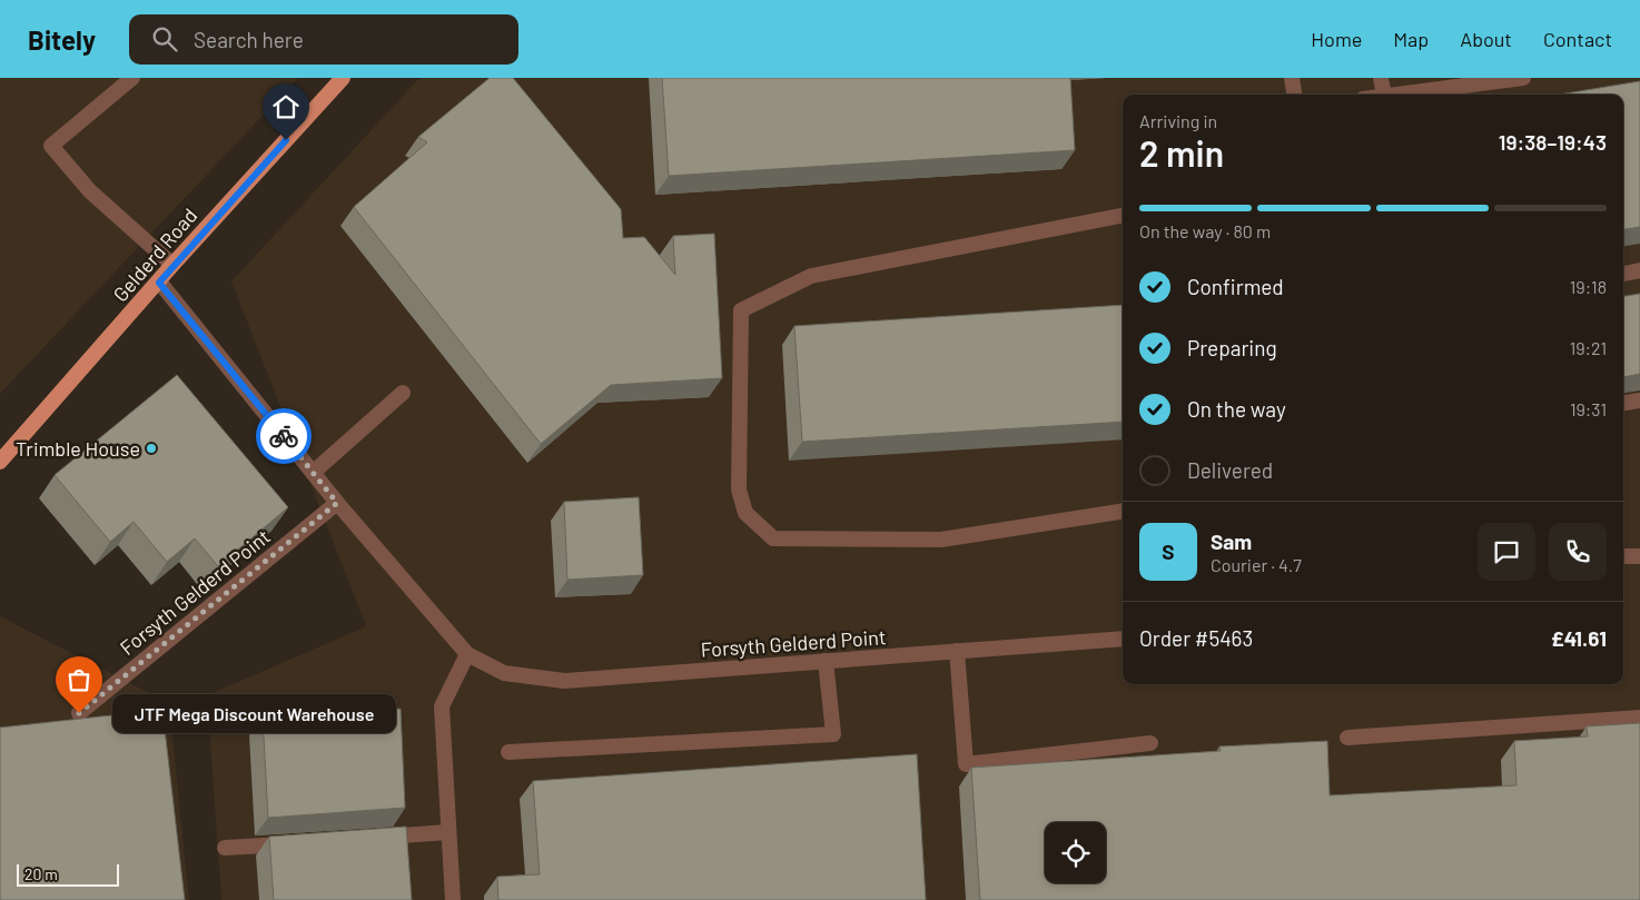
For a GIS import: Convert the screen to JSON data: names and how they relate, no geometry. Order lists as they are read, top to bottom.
{
  "streets": {
    "main road": ["Gelderd Road"],
    "street": ["Forsyth Gelderd Point"]
  },
  "crossings": [
    ["Gelderd Road", "Forsyth Gelderd Point"]
  ],
  "places": ["Trimble House", "JTF Mega Discount Warehouse"],
  "scale_bar": "20 m",
  "page": {
    "header": "Bitely",
    "search": "Search here",
    "nav": [
      "Home",
      "Map",
      "About",
      "Contact"
    ],
    "heading": ["2 min", "Arriving in", "19:38–19:43"],
    "panel": [
      "Sam",
      "Courier · 4.7",
      "Order #5463",
      "£41.61"
    ],
    "bar": "On the way · 80 m",
    "list": [
      ["Confirmed", "19:18"],
      ["Preparing", "19:21"],
      ["On the way", "19:31"],
      "Delivered"
    ],
    "round": "S",
    "bubble": "JTF Mega Discount Warehouse",
    "scale": "20 m"
  }
}
